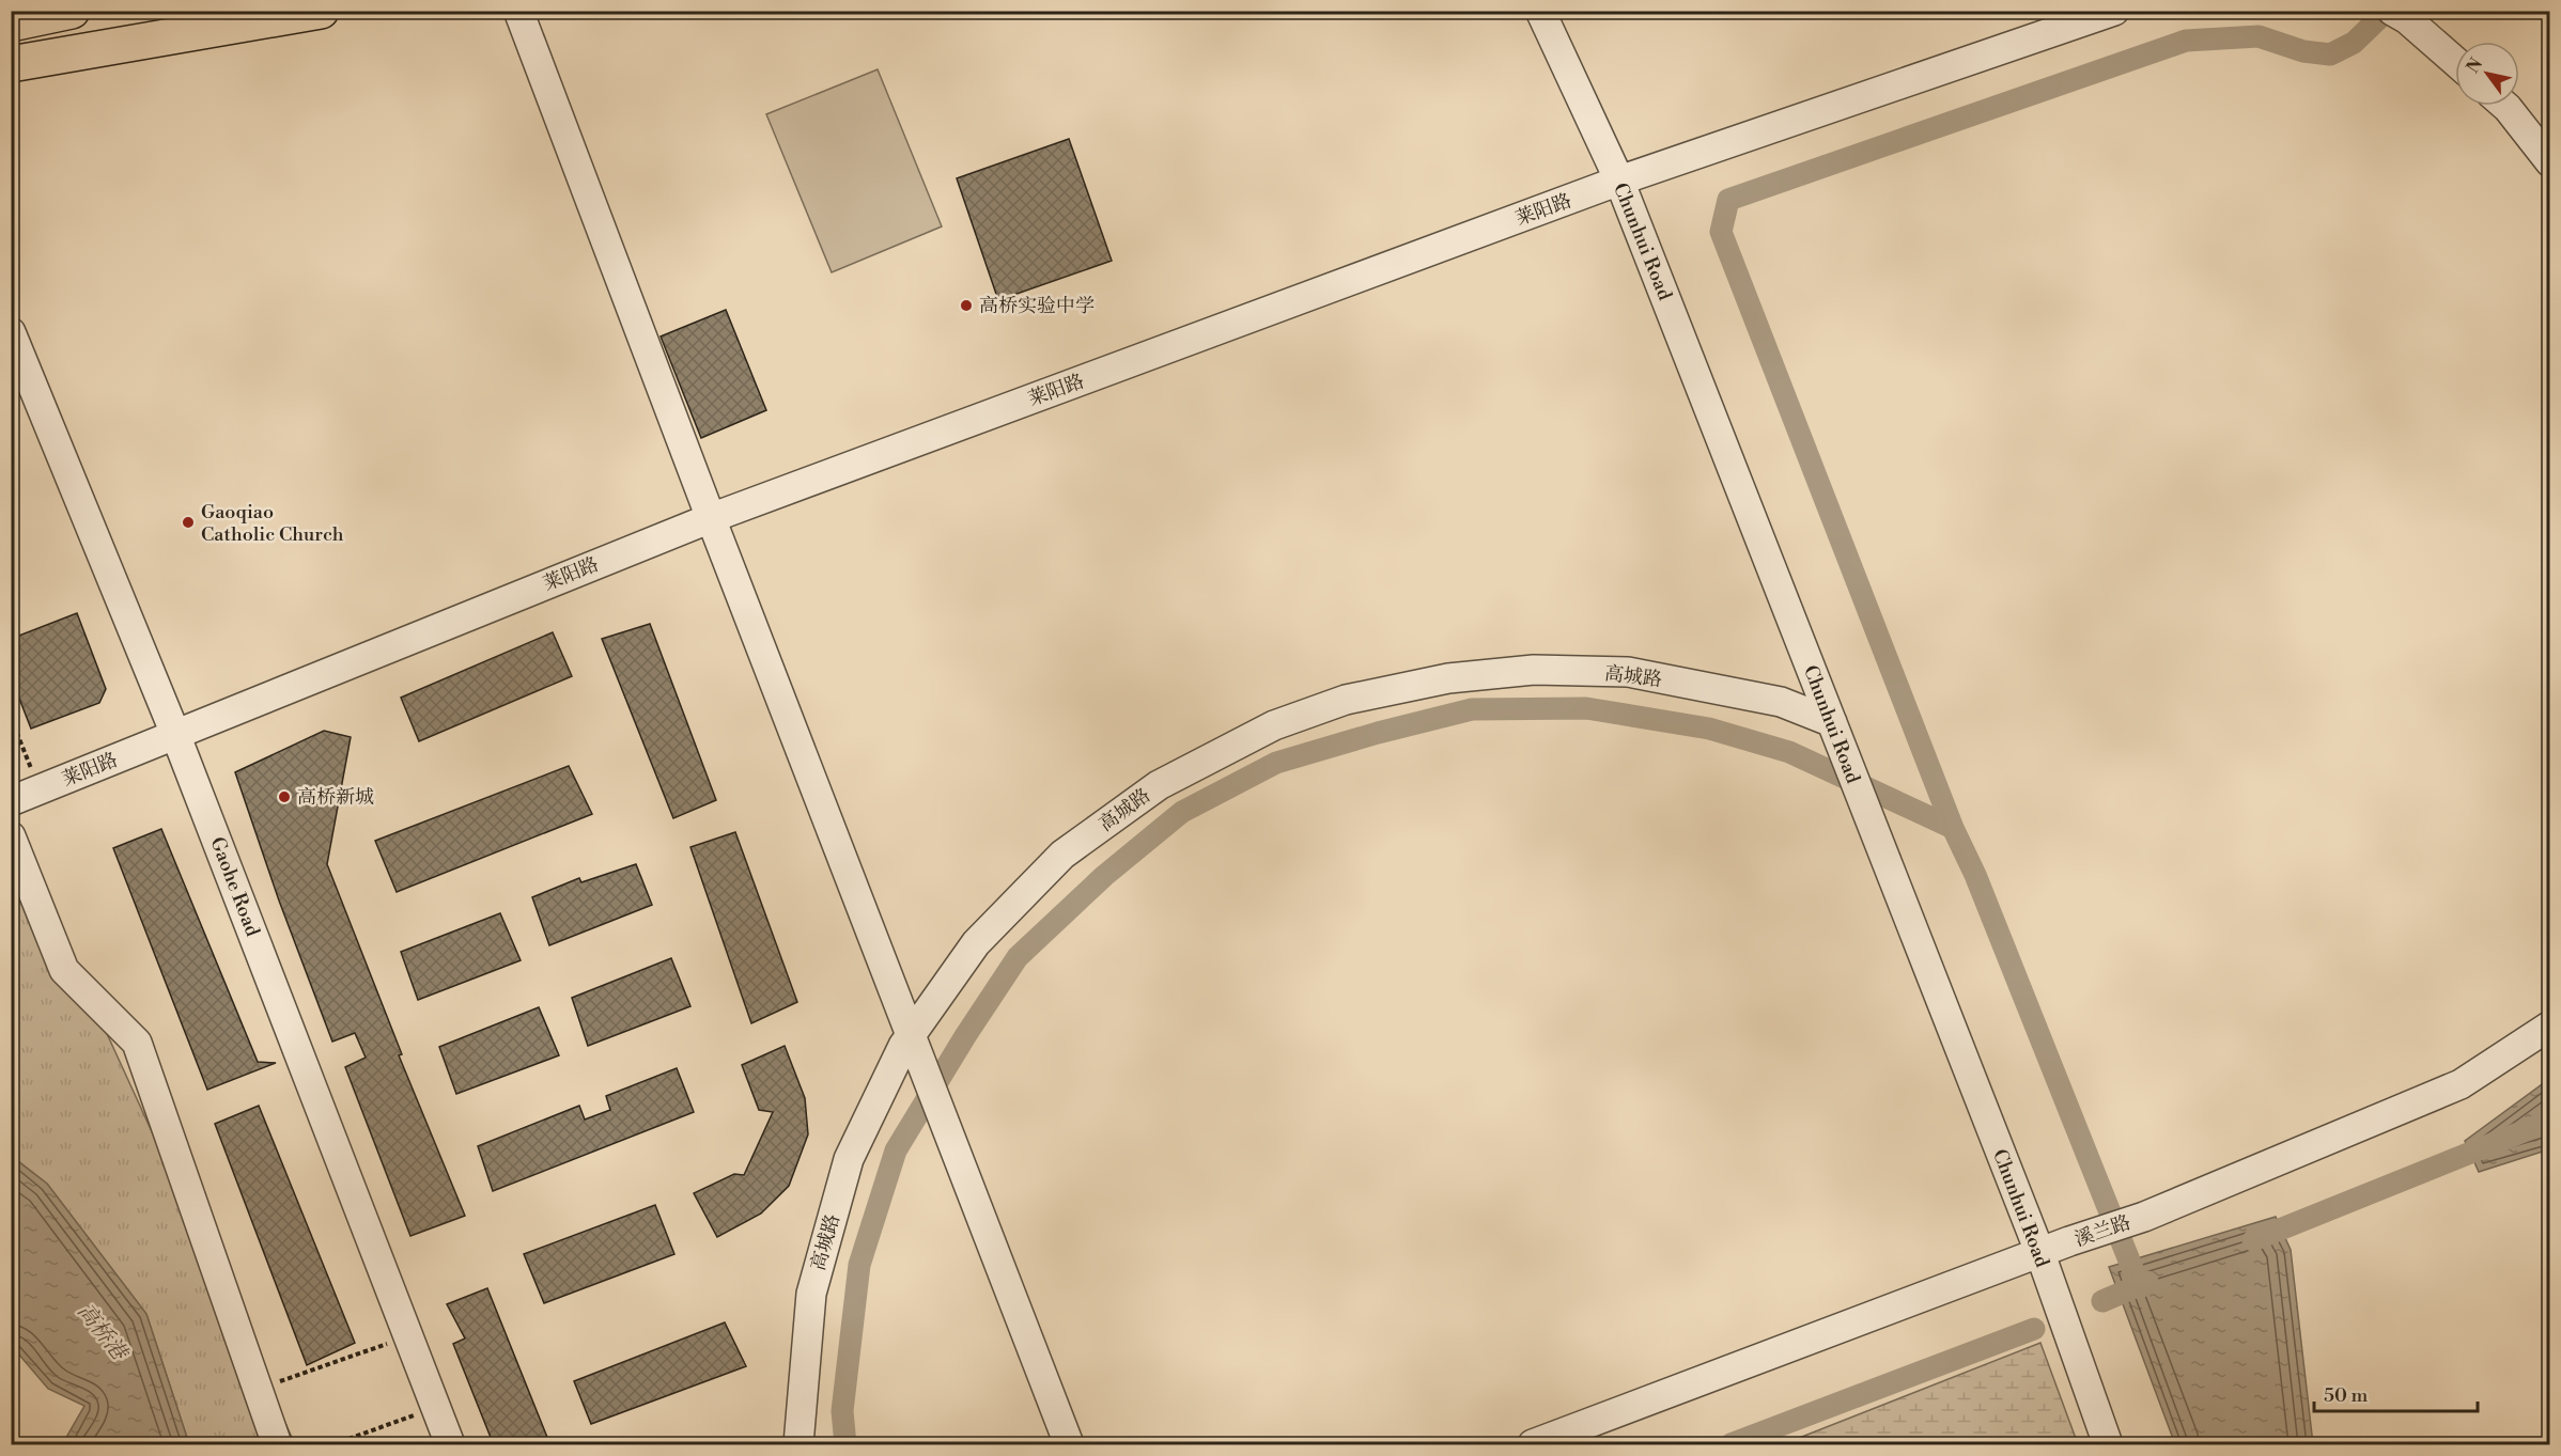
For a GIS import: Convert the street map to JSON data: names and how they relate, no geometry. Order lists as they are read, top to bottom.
{
  "streets": {
    "street": [
      "莱阳路",
      "Chunhui Road",
      "高城路",
      "Gaohe Road",
      "溪兰路"
    ]
  },
  "crossings": [
    ["莱阳路", "Chunhui Road"],
    ["莱阳路", "Gaohe Road"],
    ["Chunhui Road", "高城路"],
    ["Chunhui Road", "溪兰路"]
  ],
  "water": ["高桥港"],
  "places": ["高桥实验中学", "Gaoqiao Catholic Church", "高桥新城"],
  "scale_bar": "50 m",
  "north": "top left"
}
